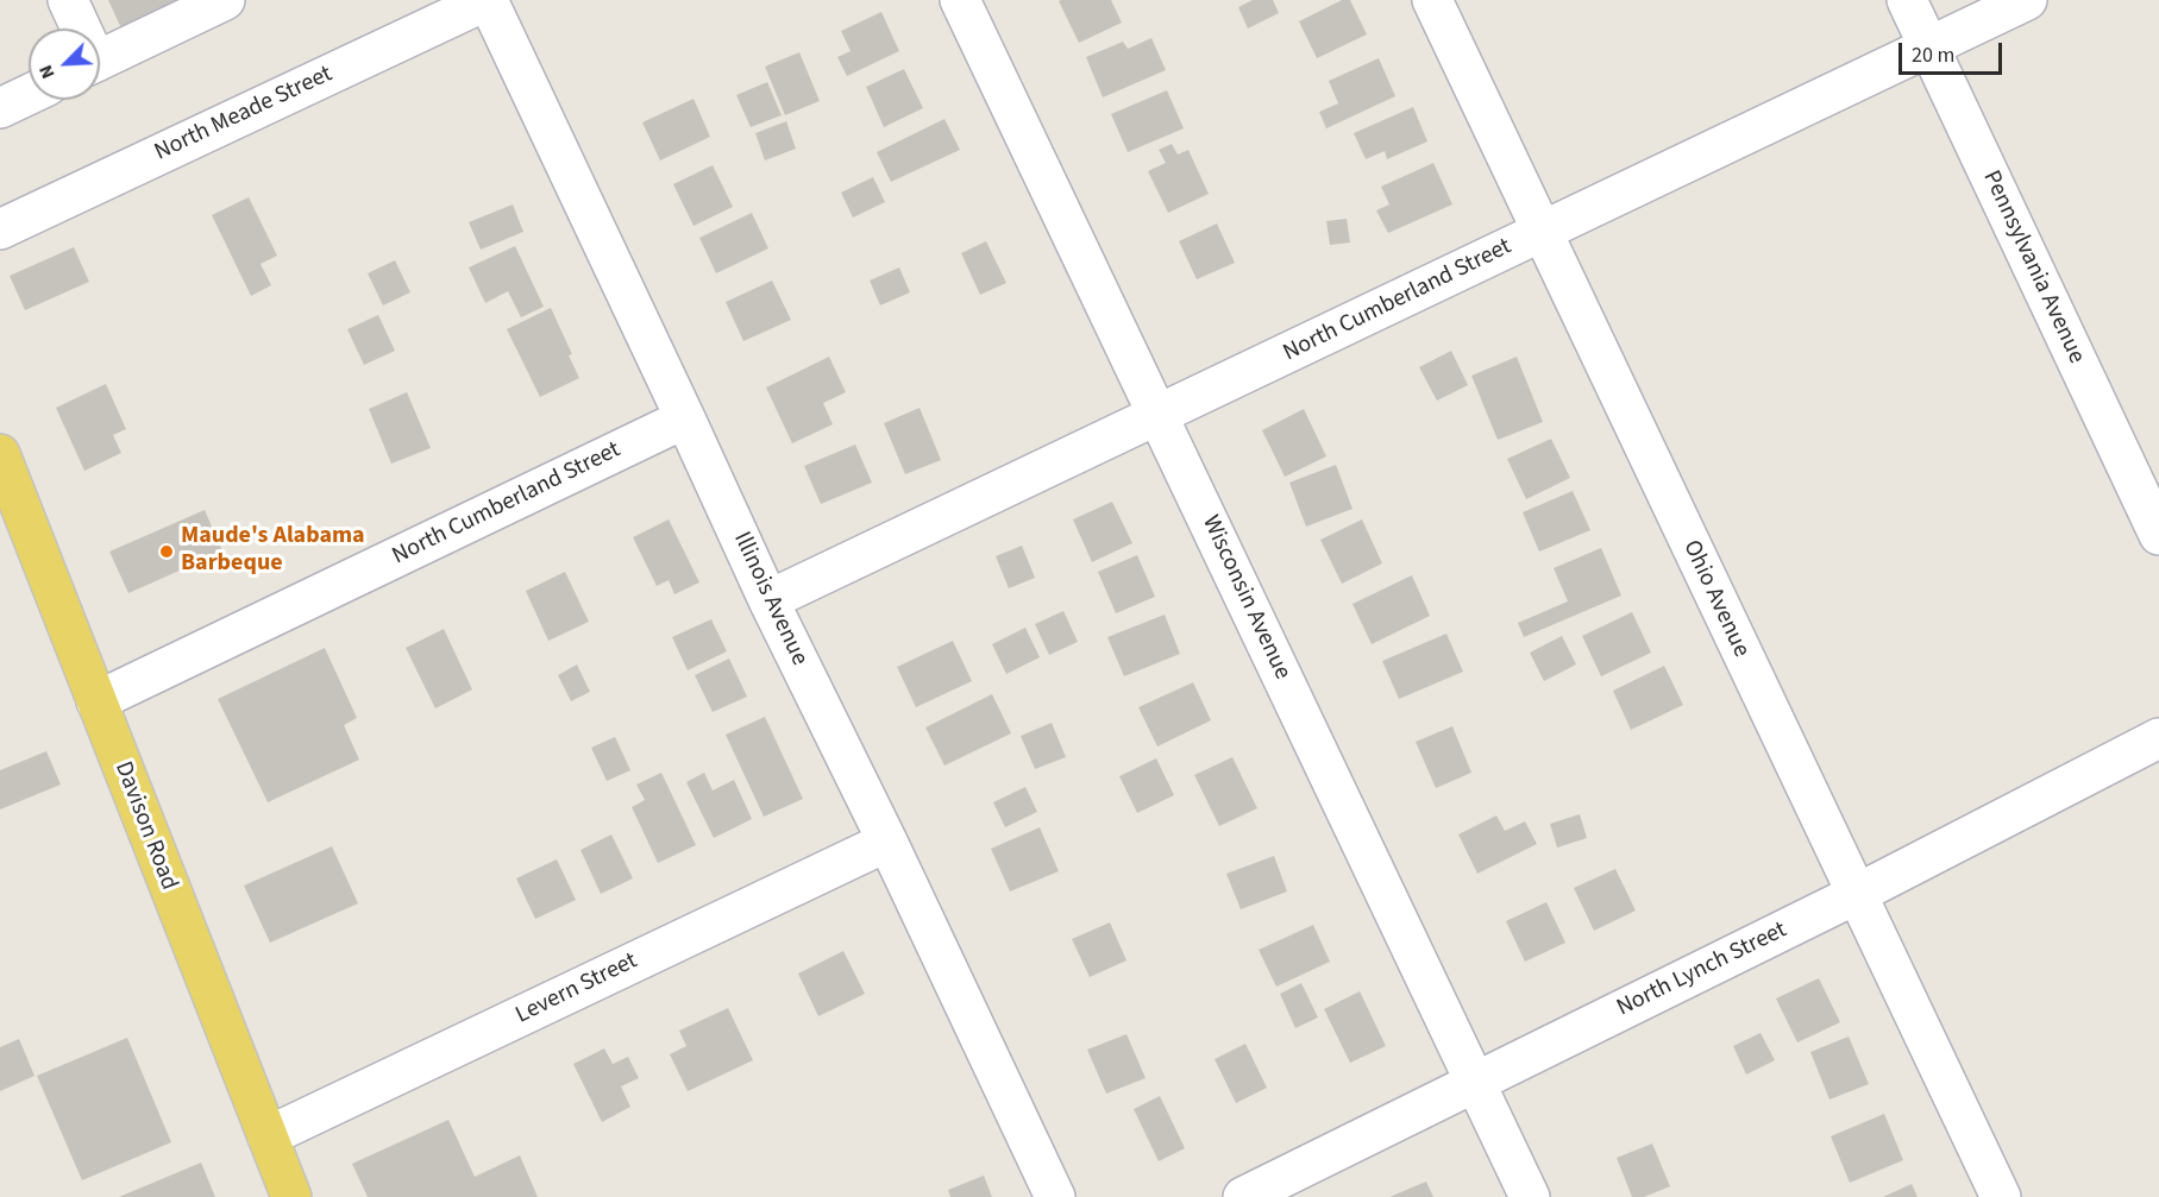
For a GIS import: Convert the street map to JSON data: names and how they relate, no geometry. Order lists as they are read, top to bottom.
{
  "streets": {
    "main road": ["Davison Road"],
    "street": [
      "North Meade Street",
      "Pennsylvania Avenue",
      "North Cumberland Street",
      "Wisconsin Avenue",
      "Illinois Avenue",
      "Ohio Avenue",
      "North Lynch Street",
      "Levern Street"
    ]
  },
  "crossings": [
    ["North Meade Street", "Illinois Avenue"],
    ["Pennsylvania Avenue", "North Cumberland Street"],
    ["North Cumberland Street", "Wisconsin Avenue"],
    ["North Cumberland Street", "Illinois Avenue"],
    ["North Cumberland Street", "Ohio Avenue"],
    ["North Cumberland Street", "Davison Road"],
    ["Wisconsin Avenue", "North Lynch Street"],
    ["Illinois Avenue", "Levern Street"],
    ["Ohio Avenue", "North Lynch Street"],
    ["Davison Road", "Levern Street"]
  ],
  "places": ["Maude's Alabama Barbeque"],
  "scale_bar": "20 m",
  "north": "bottom left"
}
